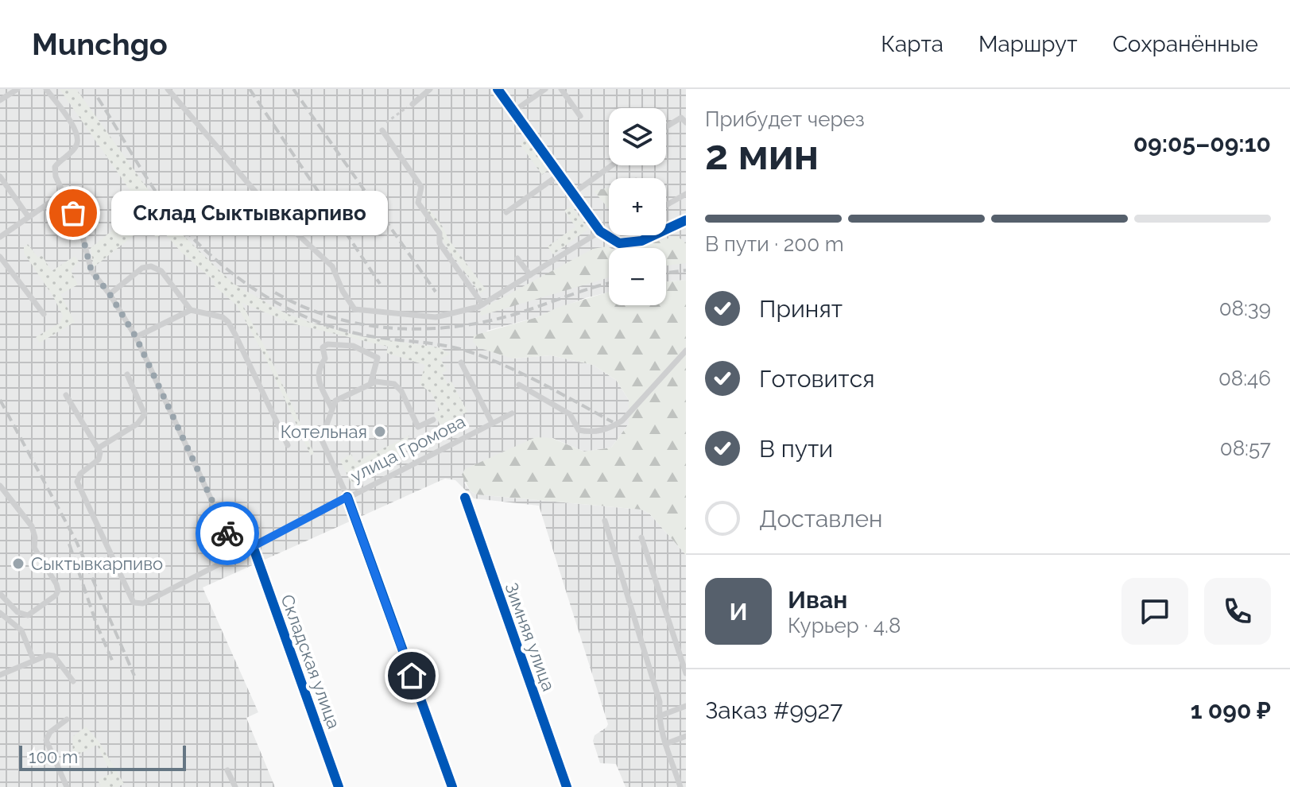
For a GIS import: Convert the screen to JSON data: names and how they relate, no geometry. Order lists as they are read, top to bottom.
{
  "streets": {
    "street": ["Зимняя улица", "Складская улица"],
    "lane": ["улица Громова"]
  },
  "crossings": [
    ["улица Громова", "Складская улица"]
  ],
  "places": ["Склад Сыктывкарпиво", "Котельная", "Сыктывкарпиво"],
  "scale_bar": "100 m",
  "page": {
    "header": "Munchgo",
    "nav": ["Карта", "Маршрут", "Сохранённые"],
    "heading": ["2 мин", "Прибудет через", "09:05–09:10"],
    "panel": [
      "Иван",
      "Курьер · 4.8",
      "Заказ #9927",
      "1 090 ₽"
    ],
    "map_buttons": ["+", "−"],
    "bubble": "Склад Сыктывкарпиво",
    "bar": "В пути · 200 m",
    "list": [
      ["Принят", "08:39"],
      ["Готовится", "08:46"],
      ["В пути", "08:57"],
      "Доставлен"
    ],
    "round": "И",
    "scale": "100 m"
  }
}
